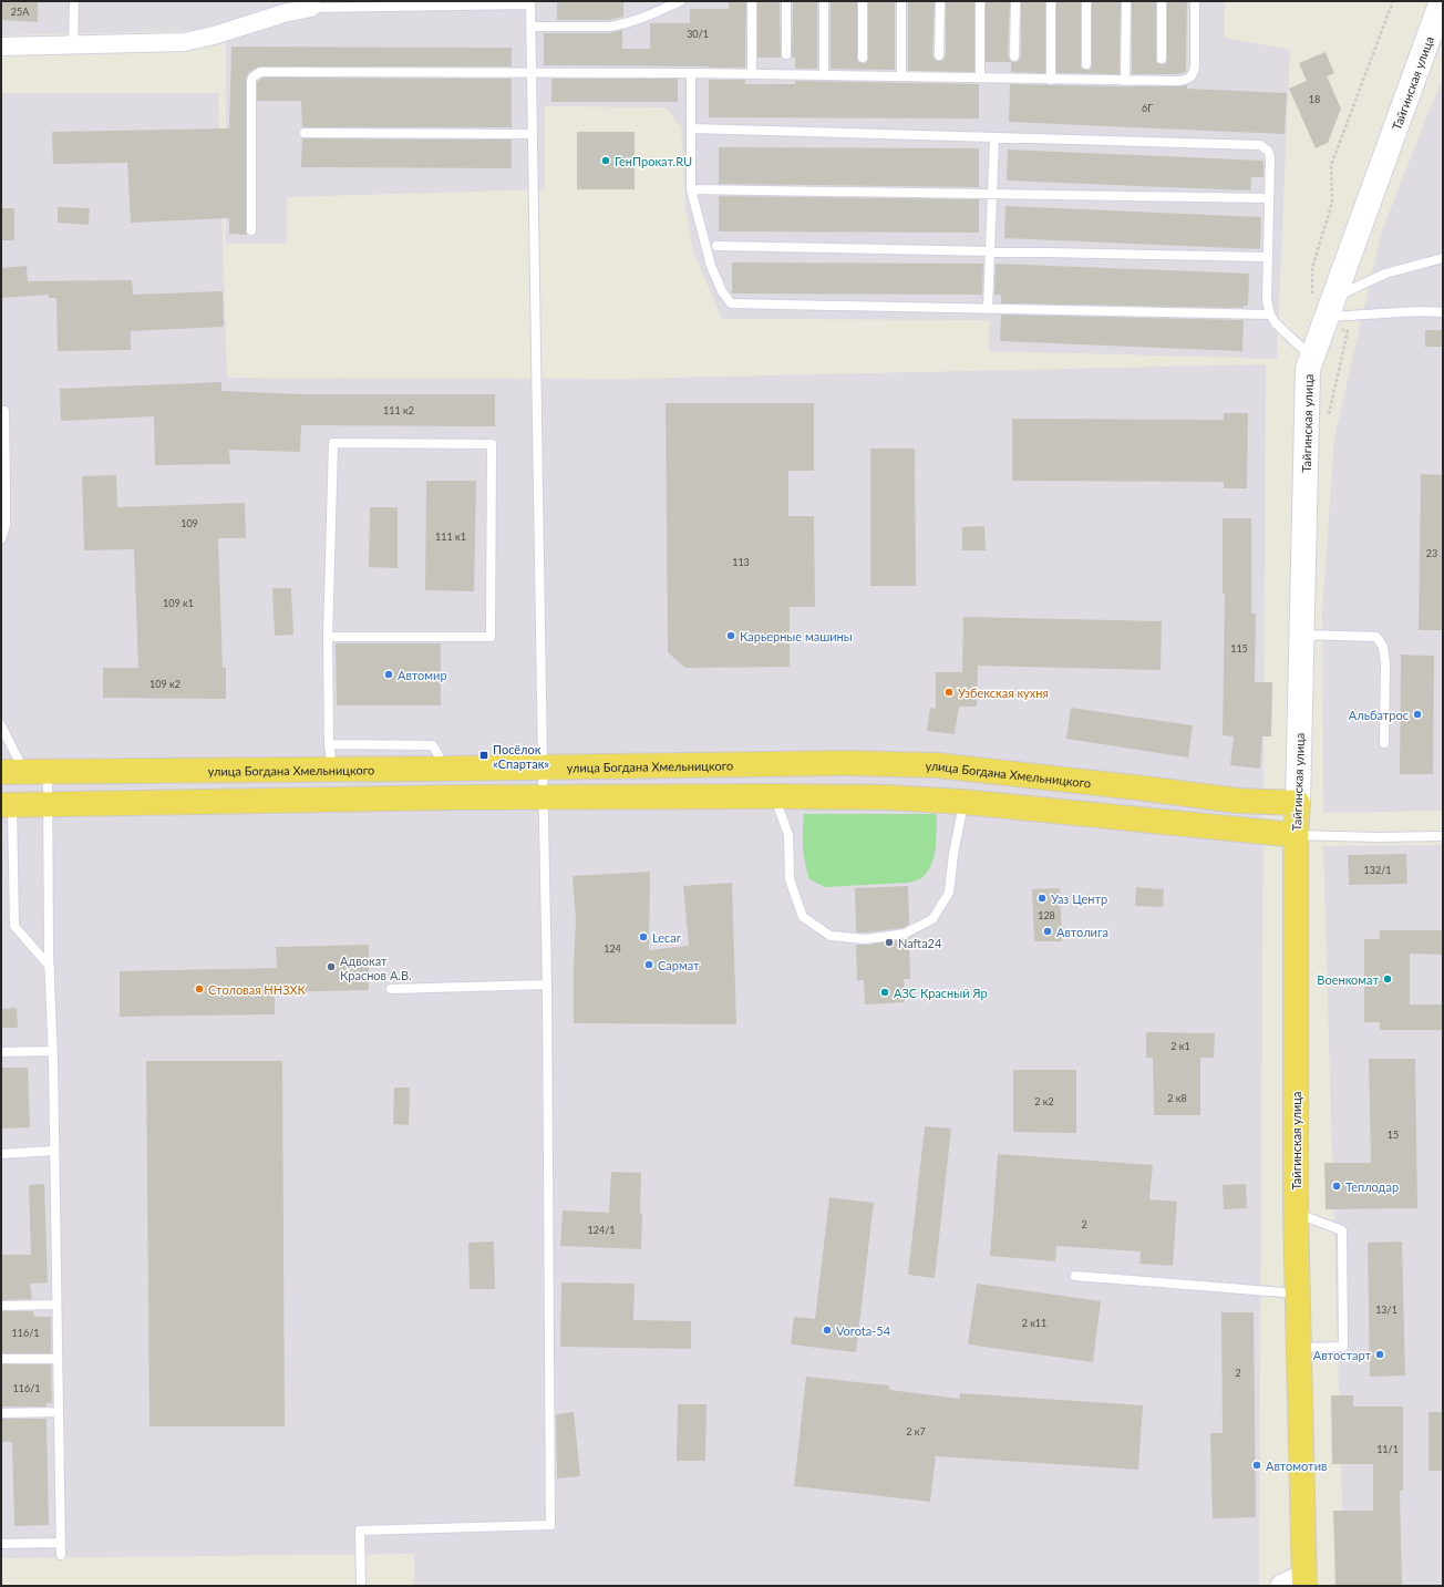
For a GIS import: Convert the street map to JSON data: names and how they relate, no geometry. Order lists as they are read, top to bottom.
{
  "streets": {
    "highway": ["Тайгинская улица", "улица Богдана Хмельницкого"]
  },
  "crossings": [
    ["Тайгинская улица", "улица Богдана Хмельницкого"]
  ],
  "places": {
    "other": [
      "ГенПрокат.RU",
      "Карьерные машины",
      "Автомир",
      "Узбекская кухня",
      "Альбатрос",
      "Уаз Центр",
      "Автолига",
      "Lecar",
      "Nafta24",
      "Сармат",
      "Адвокат Краснов А.В.",
      "Военкомат",
      "Столовая ННЗХК",
      "АЗС Красный Яр",
      "Теплодар",
      "Vorota-54",
      "Автостарт",
      "Автомотив"
    ],
    "transit": ["Посёлок «Спартак»"]
  },
  "house_numbers": [
    "25А",
    "30/1",
    "18",
    "6Г",
    "111 к2",
    "109",
    "111 к1",
    "23",
    "113",
    "109 к1",
    "115",
    "109 к2",
    "132/1",
    "128",
    "124",
    "2 к1",
    "2 к8",
    "2 к2",
    "15",
    "2",
    "124/1",
    "13/1",
    "2 к11",
    "116/1",
    "2",
    "116/1",
    "2 к7",
    "11/1"
  ]
}
